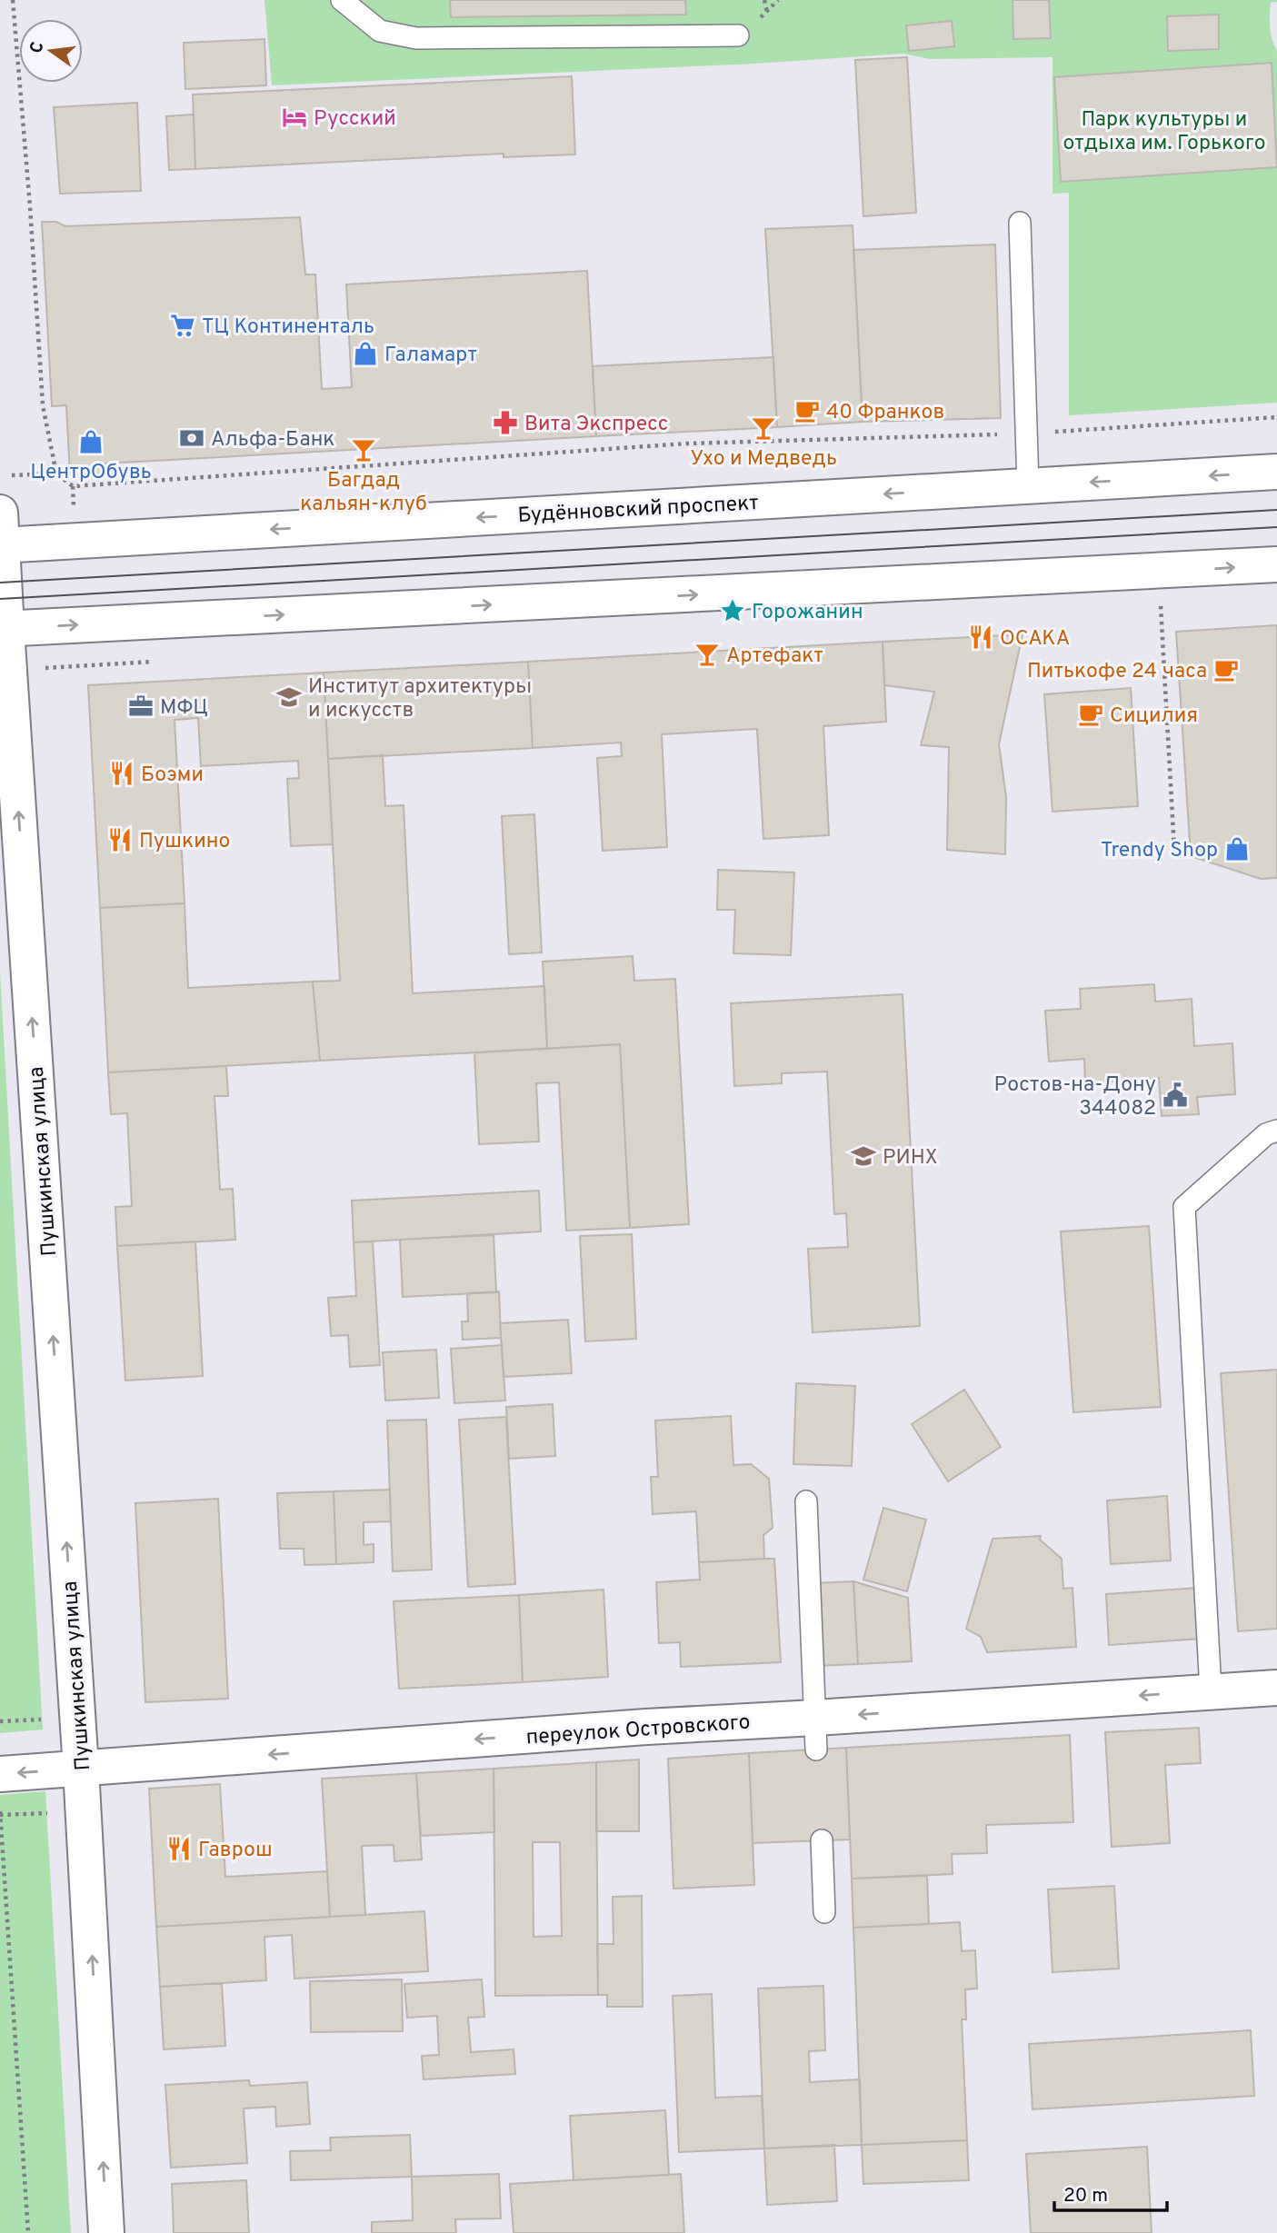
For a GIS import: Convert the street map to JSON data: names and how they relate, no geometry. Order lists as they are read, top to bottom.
{
  "streets": {
    "street": ["Будённовский проспект", "Пушкинская улица", "переулок Островского"]
  },
  "crossings": [
    ["Будённовский проспект", "Пушкинская улица"],
    ["Пушкинская улица", "переулок Островского"]
  ],
  "one_way": ["Пушкинская улица", "переулок Островского"],
  "parks": ["Парк культуры и отдыха им. Горького"],
  "places": {
    "hotel": ["Русский"],
    "supermarket": ["ТЦ Континенталь"],
    "shop": ["Галамарт", "ЦентрОбувь", "Trendy Shop"],
    "cafe": ["40 Франков", "Питькофе 24 часа", "Сицилия"],
    "pharmacy": ["Вита Экспресс"],
    "bar": ["Ухо и Медведь", "Багдад кальян-клуб", "Артефакт"],
    "bank": ["Альфа-Банк"],
    "place": ["Горожанин"],
    "restaurant": [
      "ОСАКА",
      "Боэми",
      "Пушкино",
      "Гаврош"
    ],
    "school or university": ["Институт архитектуры и искусств", "РИНХ"],
    "office": ["МФЦ"],
    "public building": ["Ростов-на-Дону 344082"]
  },
  "scale_bar": "20 m",
  "north": "left"
}
